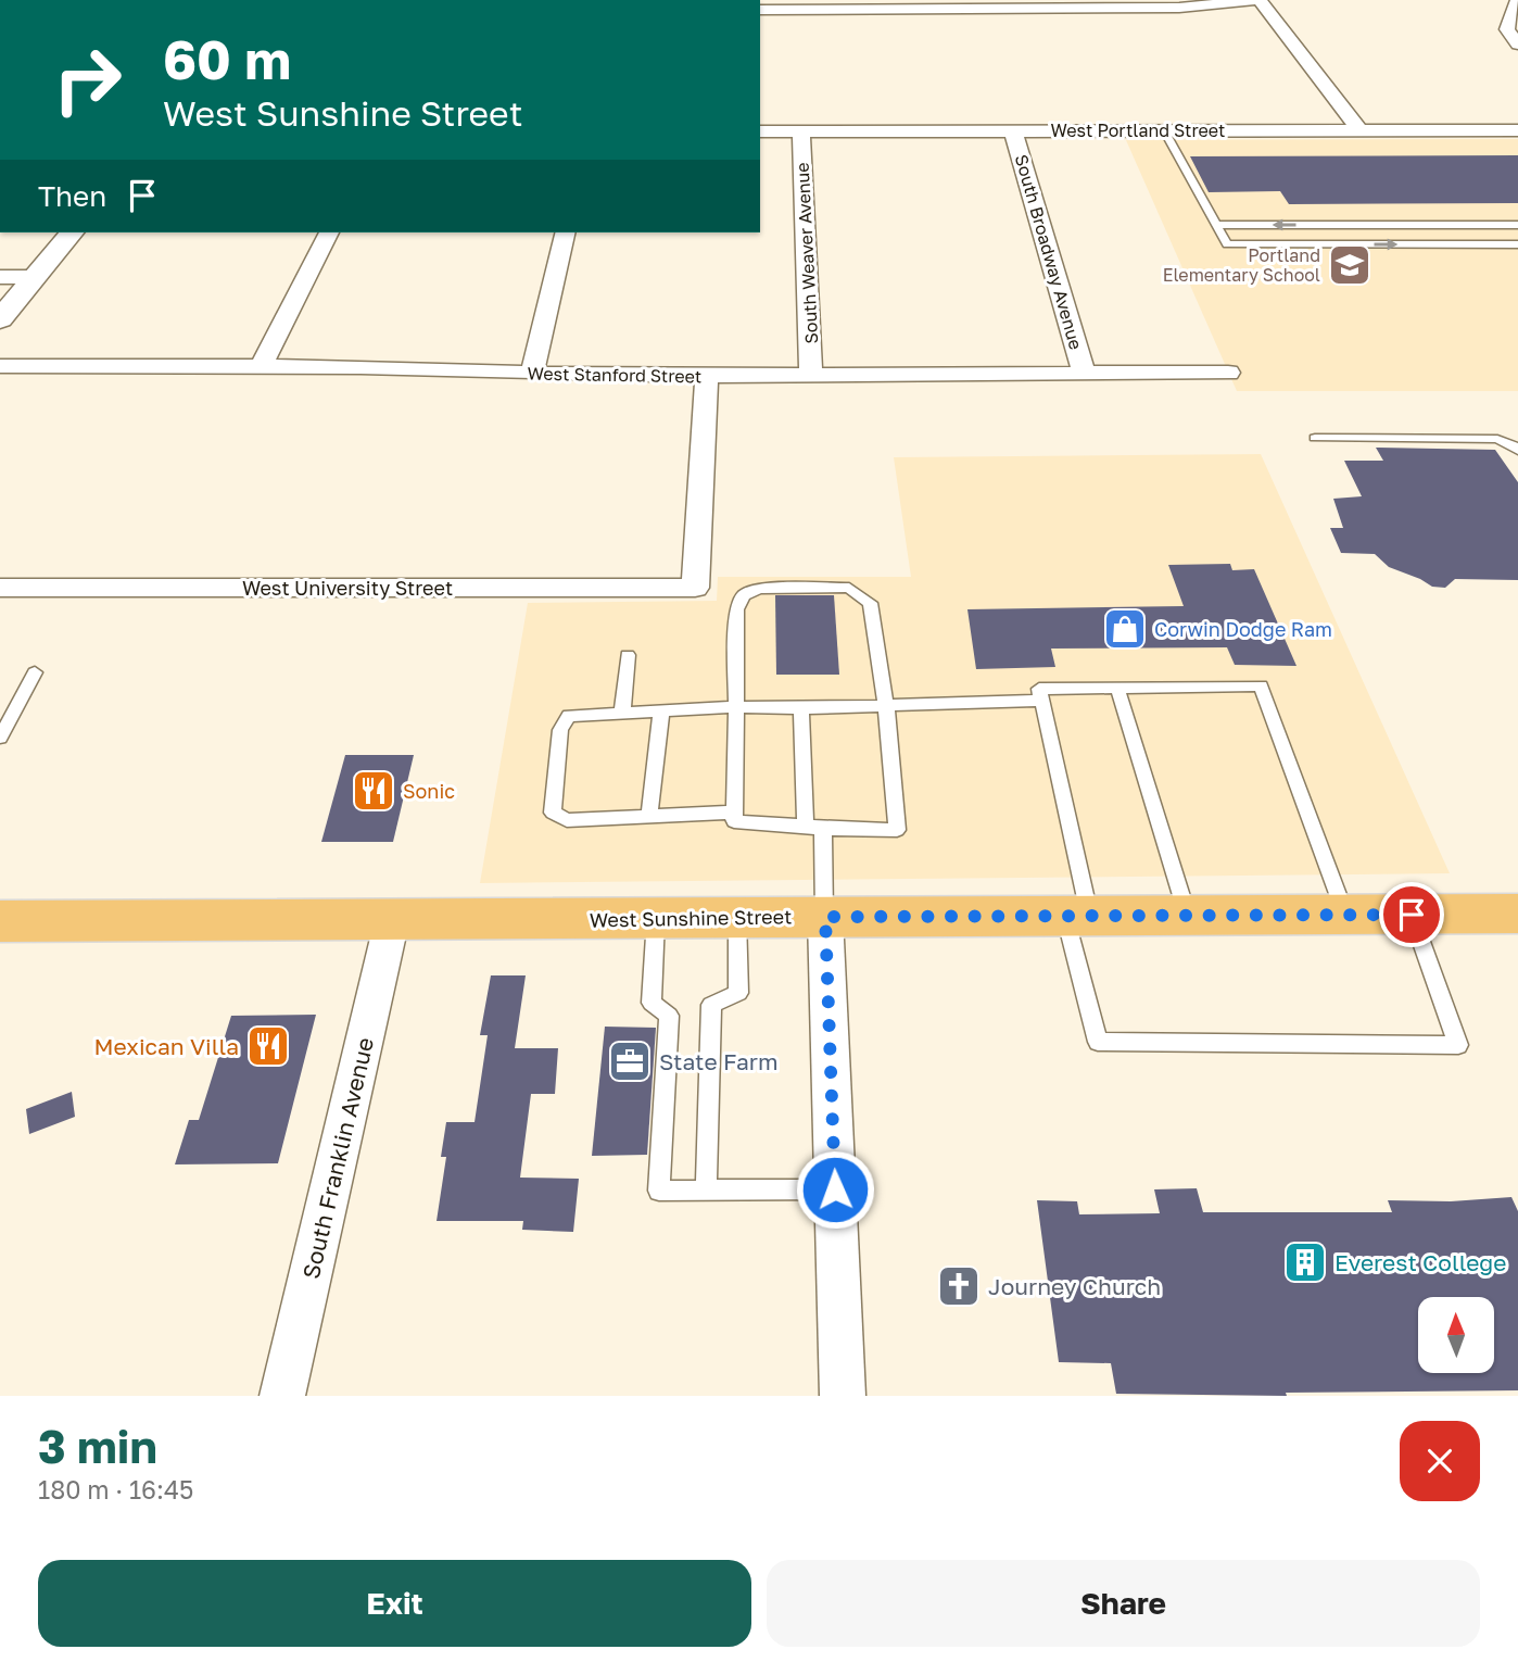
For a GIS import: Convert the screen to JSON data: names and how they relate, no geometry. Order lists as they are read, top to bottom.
{
  "streets": {
    "main road": ["West Sunshine Street"],
    "street": [
      "West Portland Street",
      "South Broadway Avenue",
      "South Weaver Avenue",
      "West Stanford Street",
      "West University Street",
      "South Franklin Avenue"
    ]
  },
  "crossings": [
    ["West Portland Street", "South Broadway Avenue"],
    ["West Portland Street", "South Weaver Avenue"],
    ["South Broadway Avenue", "West Stanford Street"],
    ["South Weaver Avenue", "West Stanford Street"],
    ["West Stanford Street", "West University Street"],
    ["West Sunshine Street", "South Franklin Avenue"]
  ],
  "places": {
    "school or university": ["Portland Elementary School"],
    "shop": ["Corwin Dodge Ram"],
    "restaurant": ["Sonic", "Mexican Villa"],
    "office": ["State Farm"],
    "building": ["Everest College"],
    "church": ["Journey Church"]
  },
  "north": "top",
  "page": {
    "turn": ["60 m", "West Sunshine Street"],
    "then": "Then",
    "heading": ["3 min", "180 m · 16:45"],
    "buttons": ["Exit", "Share"]
  }
}
